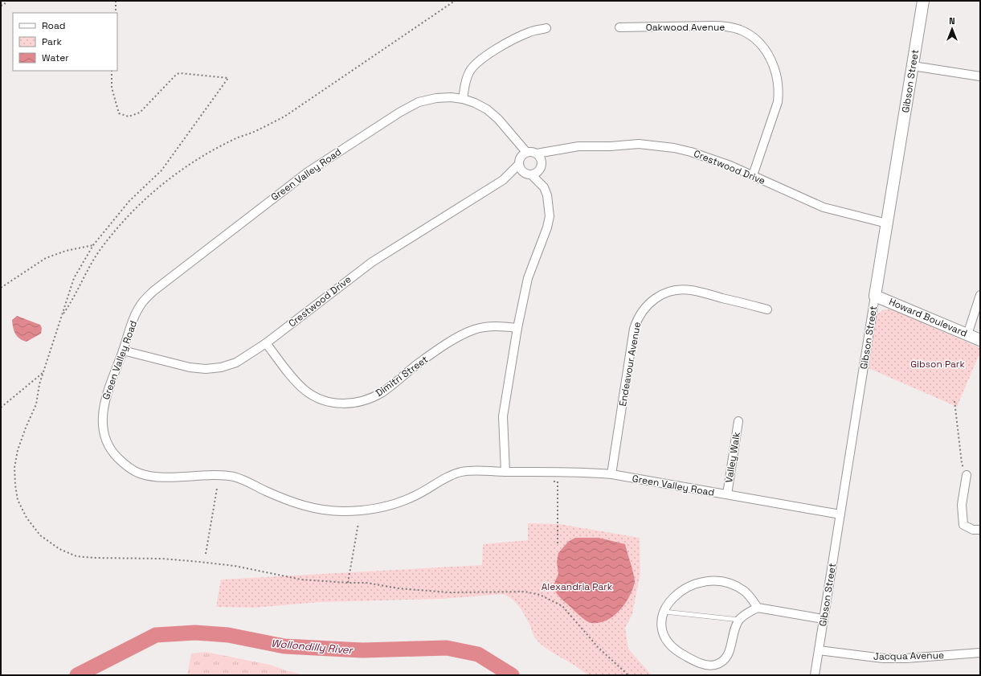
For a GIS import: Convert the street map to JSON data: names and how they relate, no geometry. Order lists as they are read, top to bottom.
{
  "streets": {
    "street": [
      "Oakwood Avenue",
      "Gibson Street",
      "Crestwood Drive",
      "Green Valley Road",
      "Howard Boulevard",
      "Endeavour Avenue",
      "Dimitri Street",
      "Valley Walk",
      "Jacqua Avenue"
    ]
  },
  "crossings": [
    ["Oakwood Avenue", "Crestwood Drive"],
    ["Gibson Street", "Crestwood Drive"],
    ["Gibson Street", "Green Valley Road"],
    ["Gibson Street", "Howard Boulevard"],
    ["Gibson Street", "Jacqua Avenue"],
    ["Crestwood Drive", "Green Valley Road"],
    ["Crestwood Drive", "Dimitri Street"],
    ["Green Valley Road", "Endeavour Avenue"],
    ["Green Valley Road", "Valley Walk"]
  ],
  "water": ["Wollondilly River"],
  "parks": ["Gibson Park", "Alexandria Park"],
  "legend": ["Road", "Park", "Water"],
  "north": "top"
}
